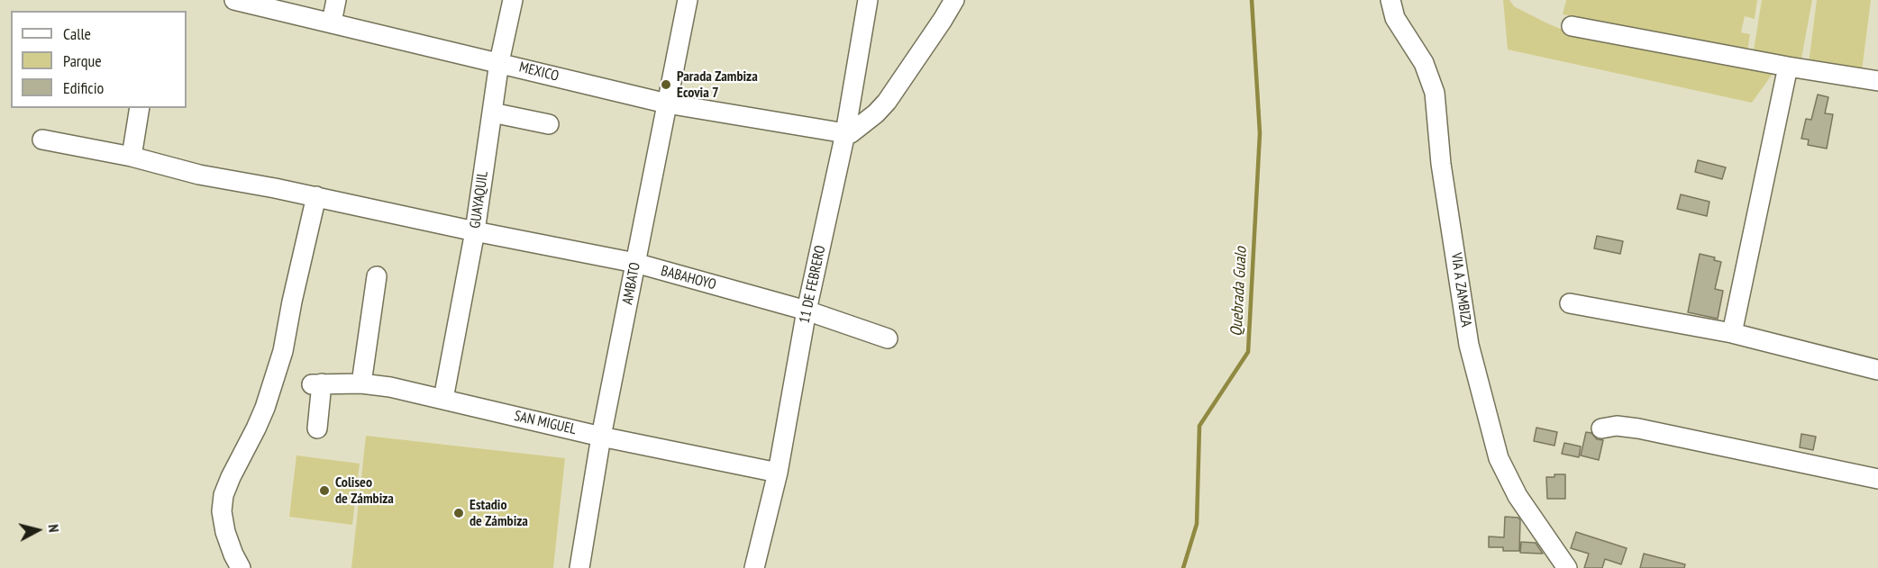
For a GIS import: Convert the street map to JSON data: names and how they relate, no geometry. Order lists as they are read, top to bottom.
{
  "streets": {
    "street": [
      "MEXICO",
      "GUAYAQUIL",
      "BABAHOYO",
      "AMBATO",
      "11 DE FEBRERO",
      "VIA A ZAMBIZA",
      "SAN MIGUEL"
    ]
  },
  "crossings": [
    ["MEXICO", "GUAYAQUIL"],
    ["MEXICO", "AMBATO"],
    ["MEXICO", "11 DE FEBRERO"],
    ["GUAYAQUIL", "BABAHOYO"],
    ["GUAYAQUIL", "SAN MIGUEL"],
    ["BABAHOYO", "AMBATO"],
    ["BABAHOYO", "11 DE FEBRERO"],
    ["AMBATO", "SAN MIGUEL"],
    ["11 DE FEBRERO", "SAN MIGUEL"]
  ],
  "water": ["Quebrada Gualo"],
  "places": ["Parada Zambiza Ecovia 7", "Coliseo de Zámbiza", "Estadio de Zámbiza"],
  "legend": ["Calle", "Parque", "Edificio"],
  "north": "right"
}
